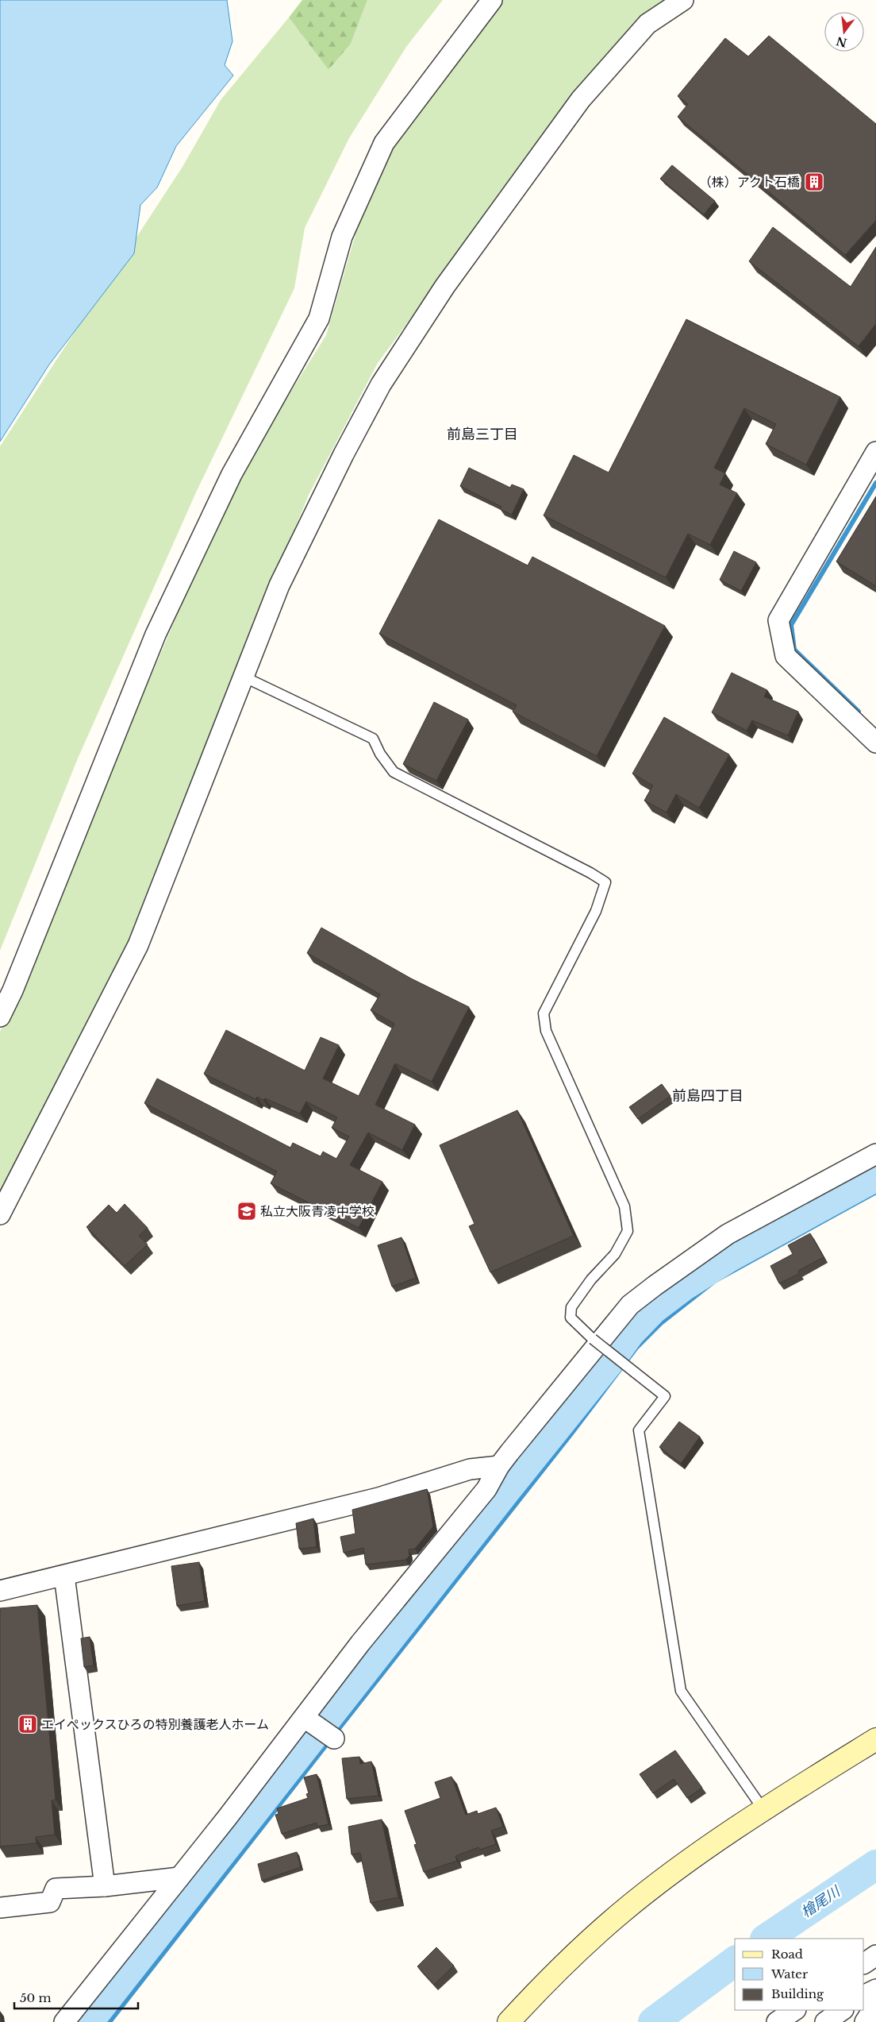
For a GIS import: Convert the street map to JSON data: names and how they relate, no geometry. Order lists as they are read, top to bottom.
{
  "districts": ["前島三丁目", "前島四丁目"],
  "water": ["檜尾川"],
  "places": {
    "building": ["（株）アクト石橋", "エイぺックスひろの特別養護老人ホーム"],
    "school or university": ["私立大阪青凌中学校"]
  },
  "legend": ["Road", "Water", "Building"],
  "scale_bar": "50 m",
  "north": "bottom"
}
